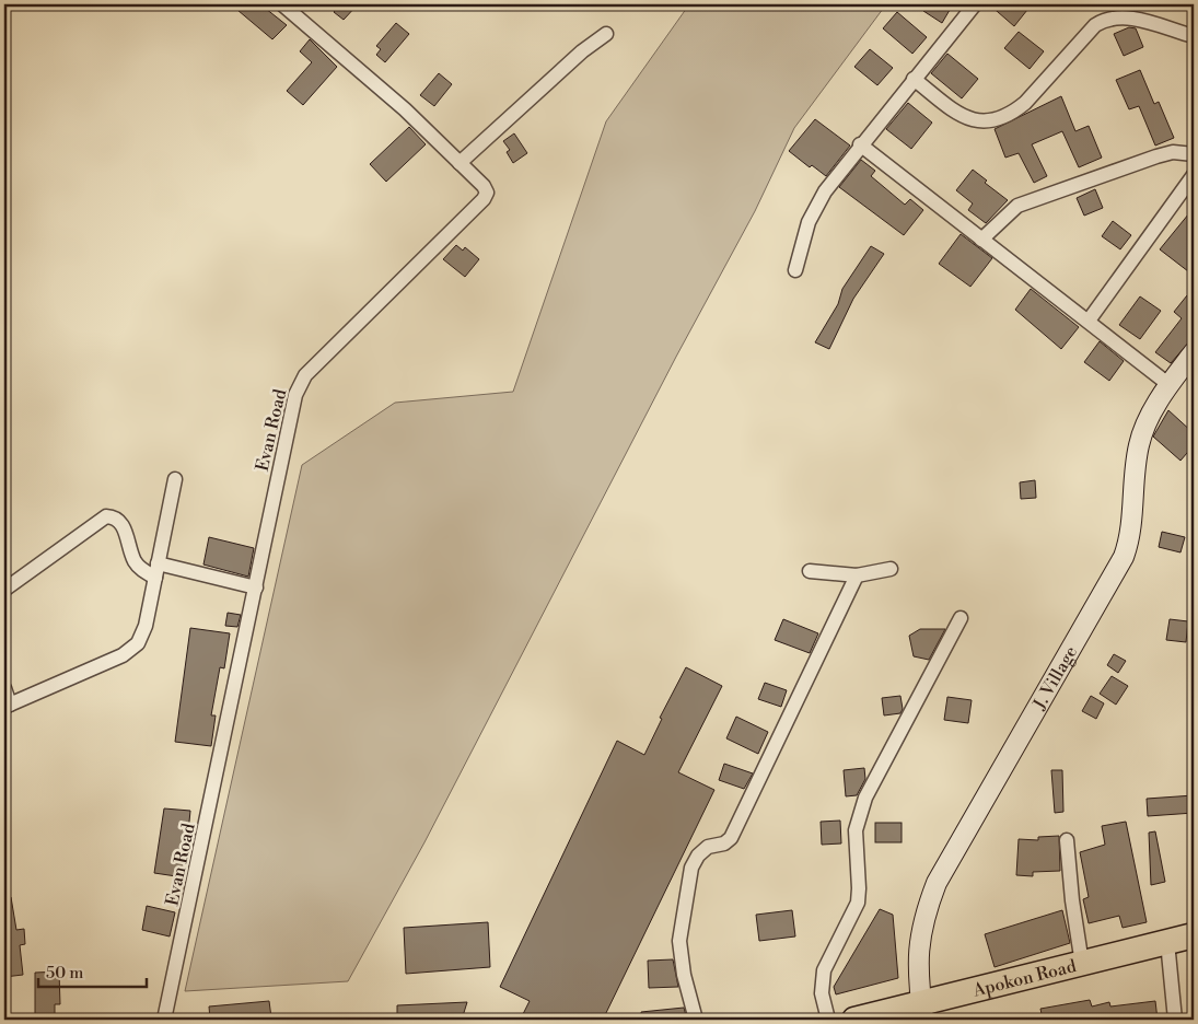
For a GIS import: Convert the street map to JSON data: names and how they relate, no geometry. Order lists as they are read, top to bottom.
{
  "streets": {
    "highway": ["Apokon Road"],
    "street": ["Evan Road", "J. Village"]
  },
  "crossings": [
    ["J. Village", "Apokon Road"]
  ],
  "scale_bar": "50 m"
}
